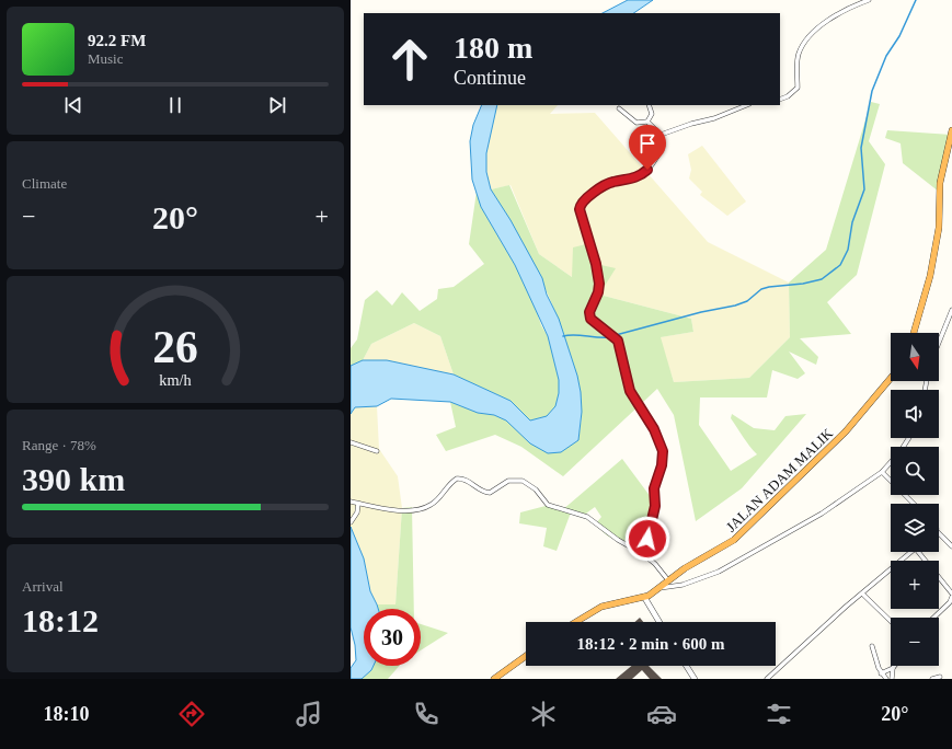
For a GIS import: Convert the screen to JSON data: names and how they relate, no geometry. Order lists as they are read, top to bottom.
{
  "streets": {
    "highway": ["JALAN ADAM MALIK"]
  },
  "north": "bottom",
  "page": {
    "turn": ["180 m", "Continue"],
    "song": ["92.2 FM", "Music"],
    "tile": [
      "Climate",
      ["Range · 78%", "390 km"],
      ["Arrival", "18:12"]
    ],
    "heat": ["−", "20°", "+"],
    "map_buttons": ["+", "−"],
    "limit": "30",
    "trip": "18:12 · 2 min · 600 m",
    "tabs": ["18:10", "20°"],
    "gauge": ["26", "km/h"]
  }
}
